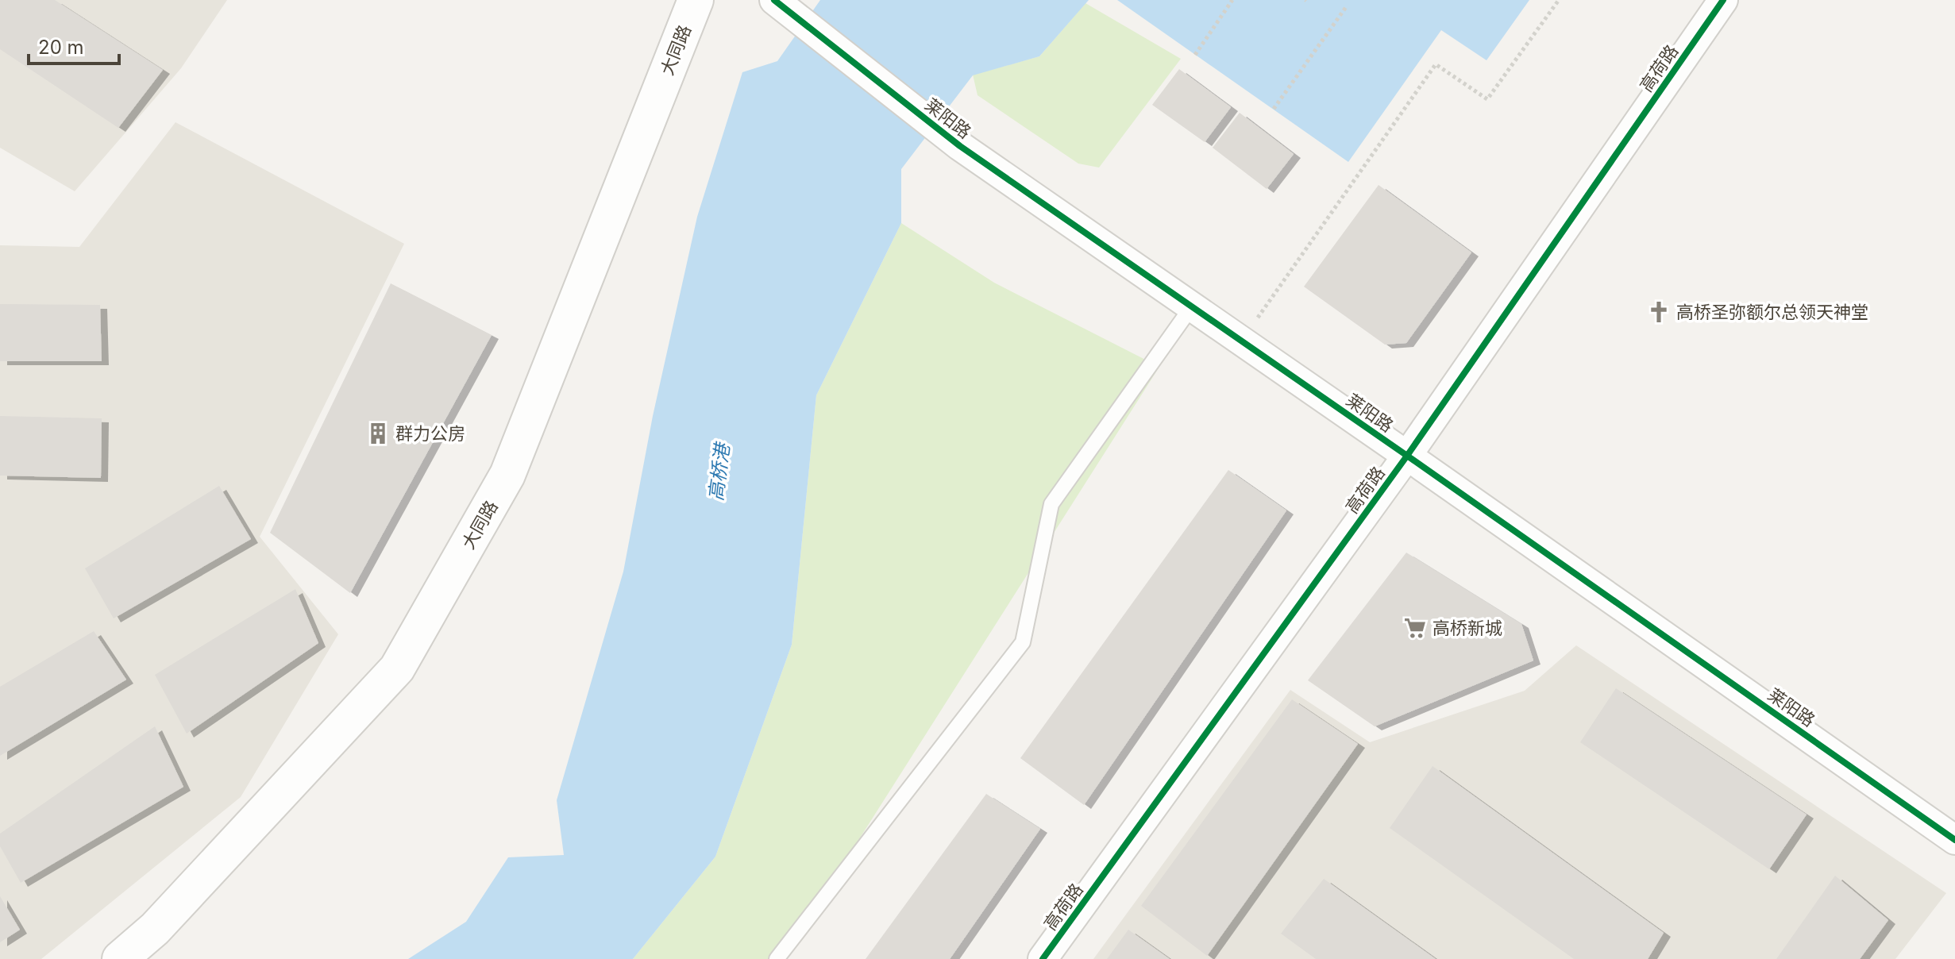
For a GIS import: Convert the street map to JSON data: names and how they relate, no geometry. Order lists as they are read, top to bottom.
{
  "streets": {
    "street": ["大同路", "高荷路", "莱阳路"]
  },
  "crossings": [
    ["高荷路", "莱阳路"]
  ],
  "water": ["高桥港"],
  "places": {
    "church": ["高桥圣弥额尔总领天神堂"],
    "building": ["群力公房"],
    "supermarket": ["高桥新城"]
  },
  "scale_bar": "20 m"
}
